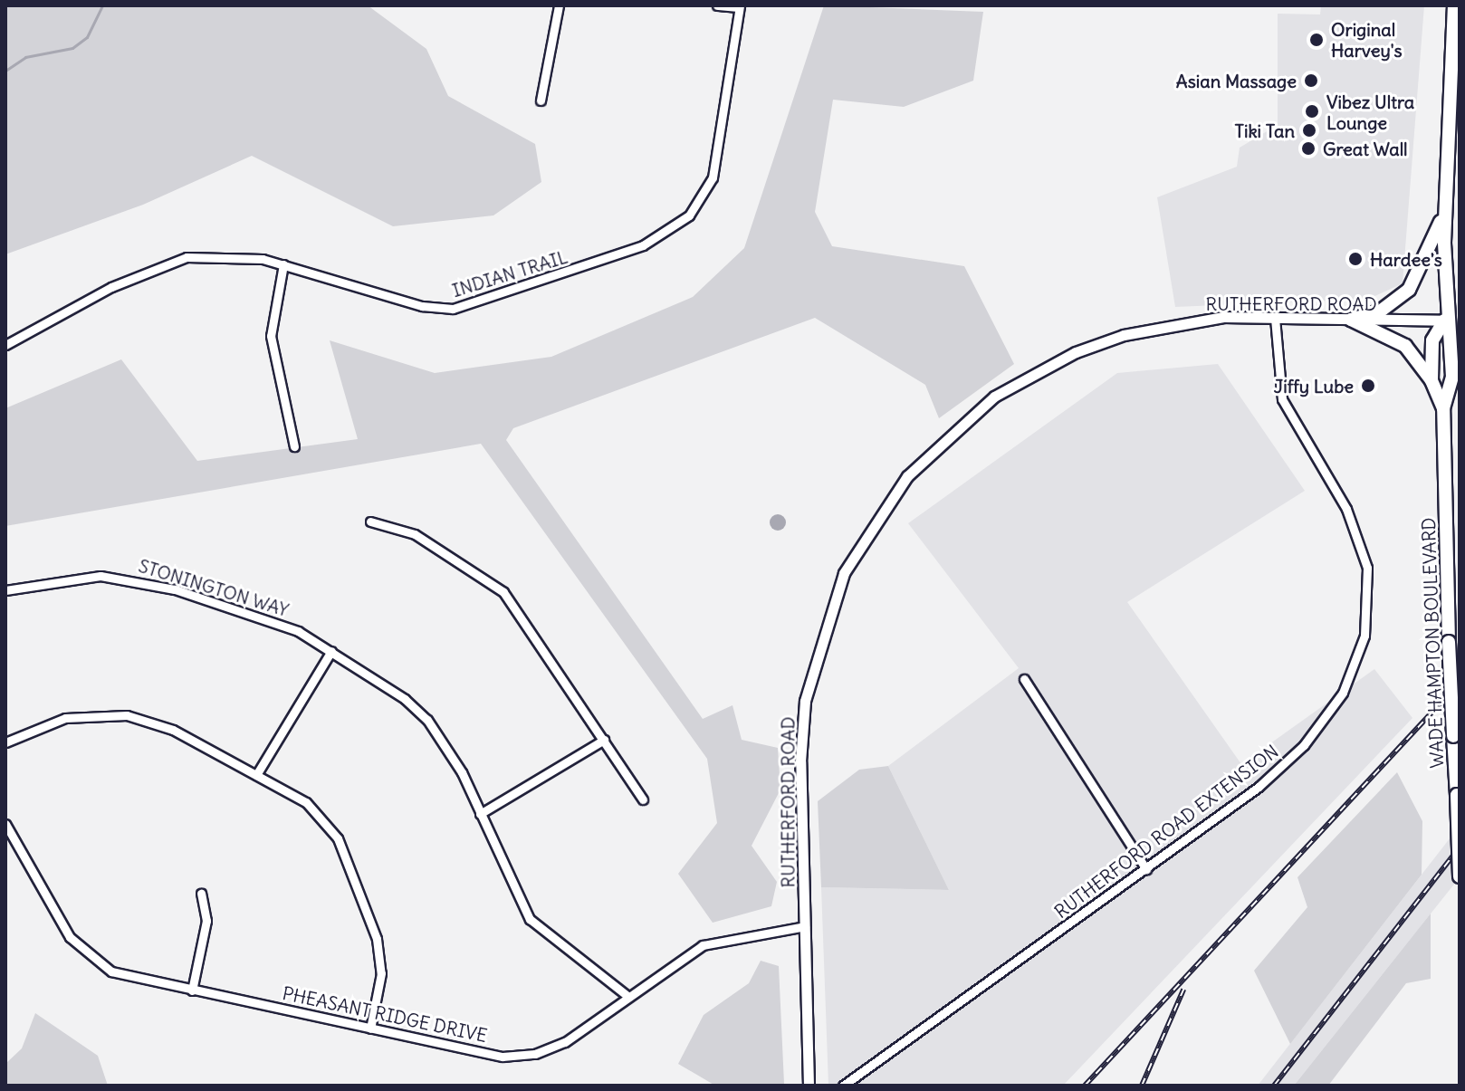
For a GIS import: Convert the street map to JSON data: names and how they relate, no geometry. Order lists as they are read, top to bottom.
{
  "streets": {
    "main road": ["WADE HAMPTON BOULEVARD"],
    "street": [
      "INDIAN TRAIL",
      "RUTHERFORD ROAD",
      "STONINGTON WAY",
      "RUTHERFORD ROAD EXTENSION",
      "PHEASANT RIDGE DRIVE"
    ]
  },
  "crossings": [
    ["RUTHERFORD ROAD", "WADE HAMPTON BOULEVARD"],
    ["RUTHERFORD ROAD", "RUTHERFORD ROAD EXTENSION"],
    ["RUTHERFORD ROAD", "PHEASANT RIDGE DRIVE"],
    ["STONINGTON WAY", "PHEASANT RIDGE DRIVE"]
  ],
  "places": [
    "Original Harvey's",
    "Asian Massage",
    "Vibez Ultra Lounge",
    "Tiki Tan",
    "Great Wall",
    "Hardee's",
    "Jiffy Lube"
  ]
}
